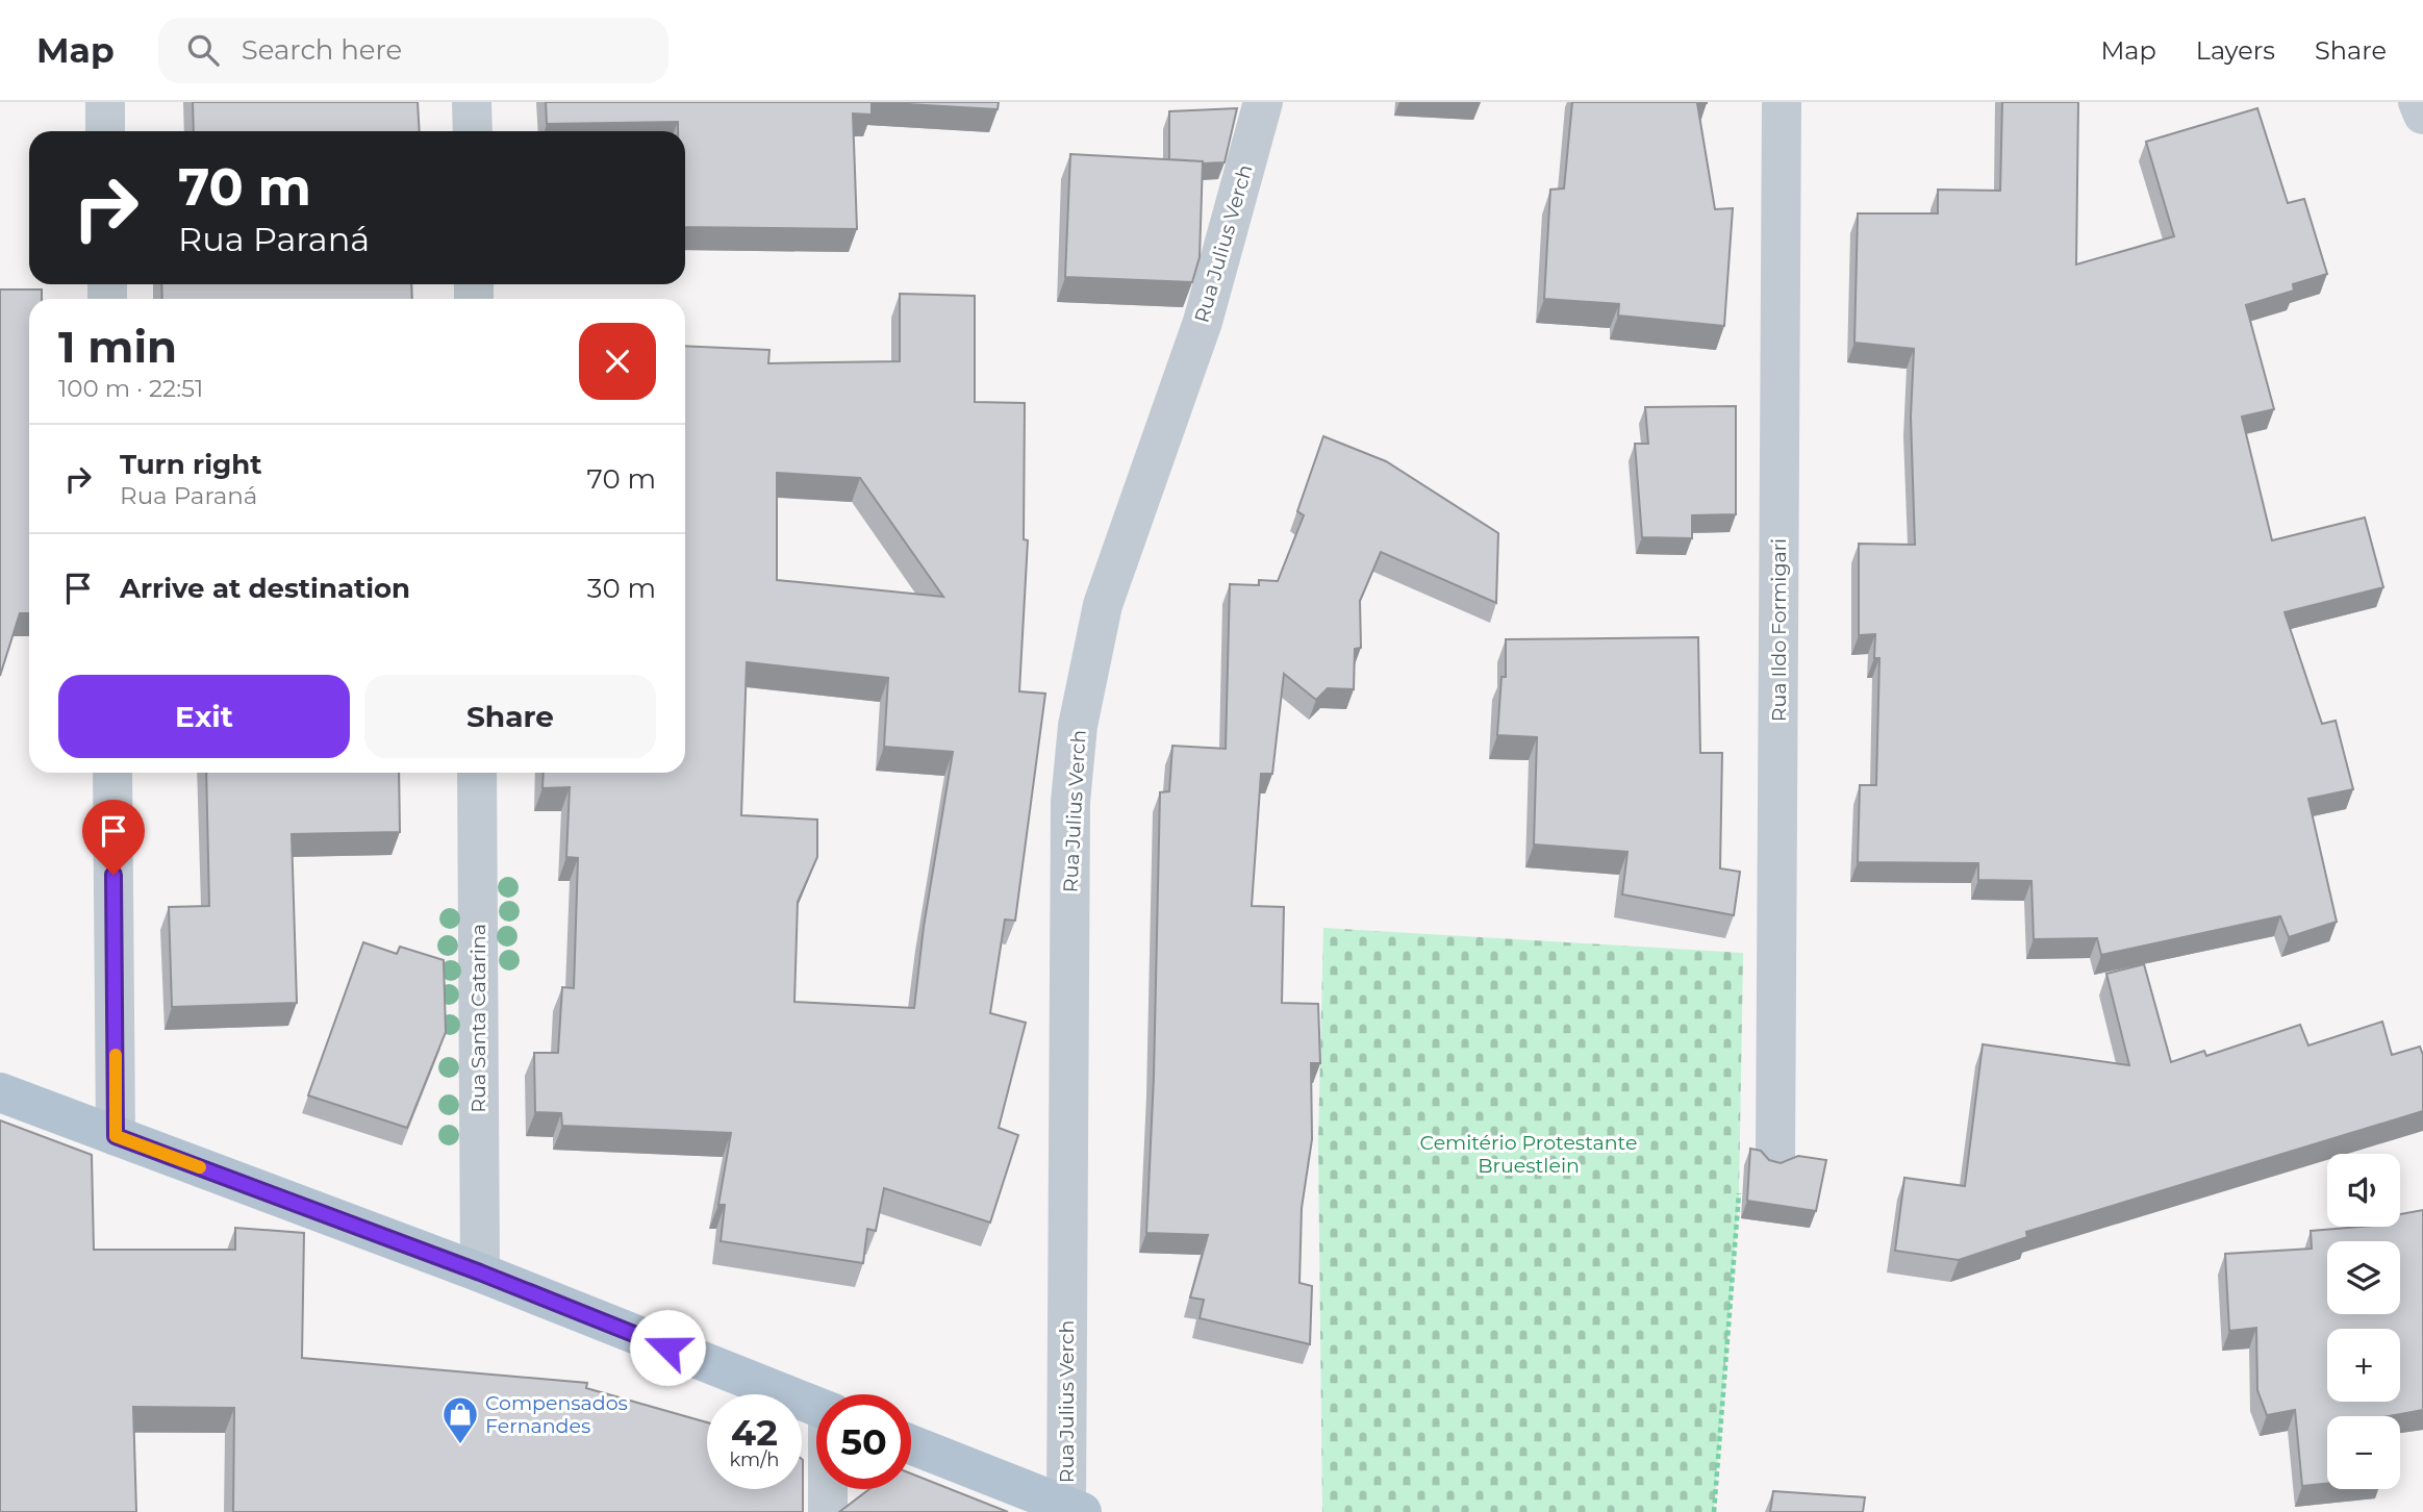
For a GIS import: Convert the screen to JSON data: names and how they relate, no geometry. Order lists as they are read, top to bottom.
{
  "streets": {
    "street": ["Rua Julius Verch", "Rua Ildo Formigari", "Rua Santa Catarina"]
  },
  "parks": ["Cemitério Protestante Bruestlein"],
  "places": {
    "shop": ["Compensados Fernandes"]
  },
  "page": {
    "header": "Map",
    "search": "Search here",
    "nav": ["Map", "Layers", "Share"],
    "turn": ["70 m", "Rua Paraná"],
    "heading": ["1 min", "100 m · 22:51"],
    "list": [
      {
        "name": "Turn right",
        "note": "Rua Paraná",
        "value": "70 m"
      },
      {
        "name": "Arrive at destination",
        "value": "30 m"
      }
    ],
    "buttons": ["Exit", "Share"],
    "map_buttons": ["+", "−"],
    "speed": "42 km/h",
    "limit": "50"
  }
}
